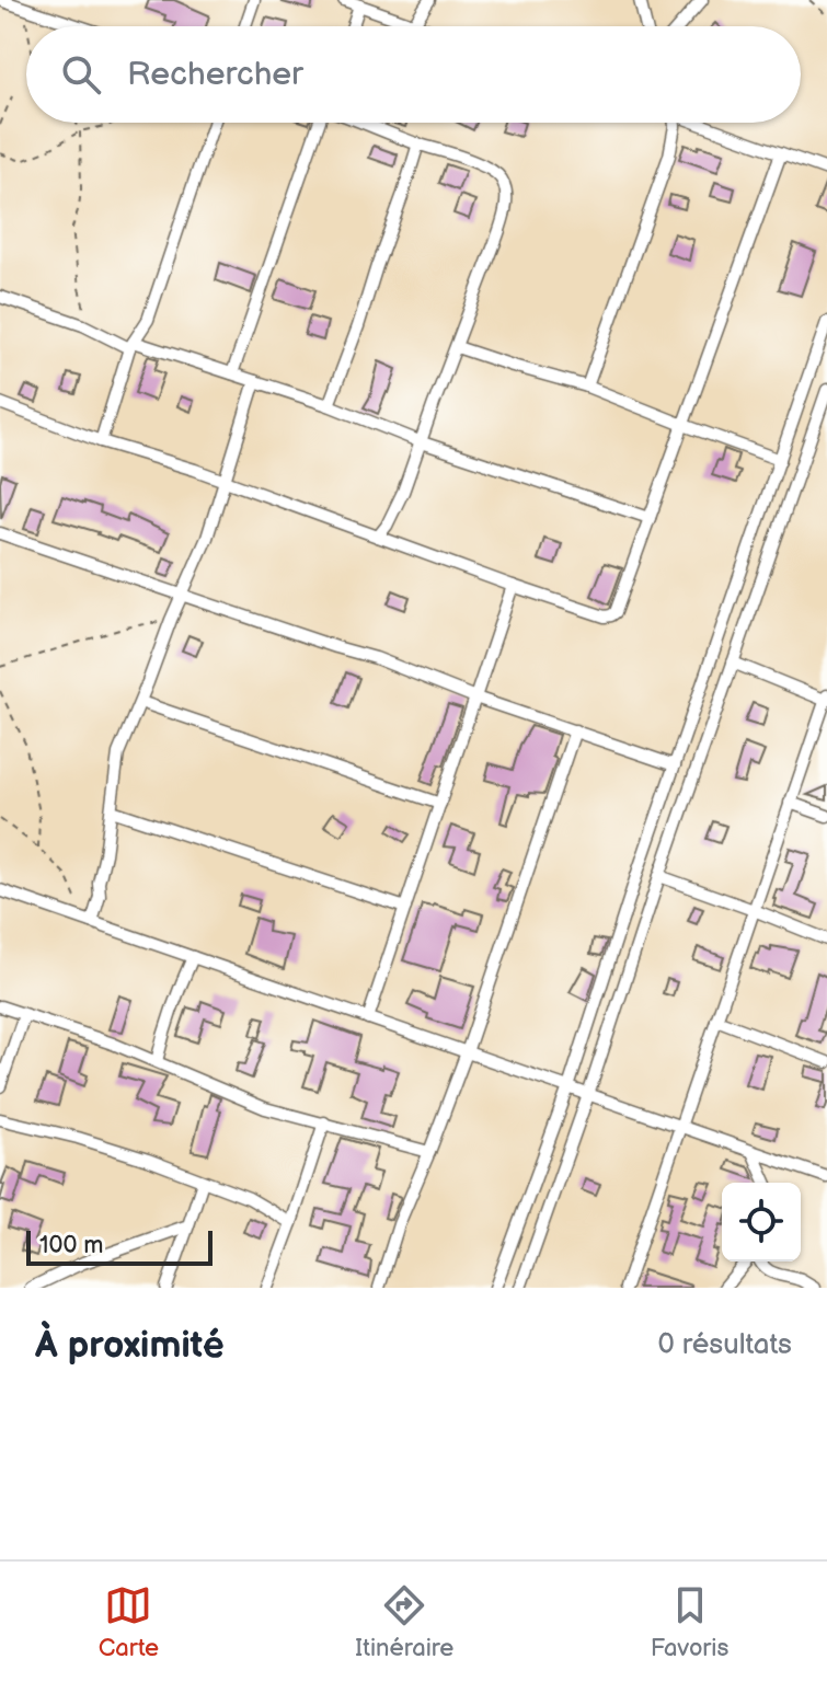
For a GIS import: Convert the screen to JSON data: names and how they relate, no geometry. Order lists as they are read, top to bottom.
{
  "scale_bar": "100 m",
  "page": {
    "search": "Rechercher",
    "scale": "100 m",
    "heading": ["À proximité", "0 résultats"],
    "nav": ["Carte", "Itinéraire", "Favoris"]
  }
}
